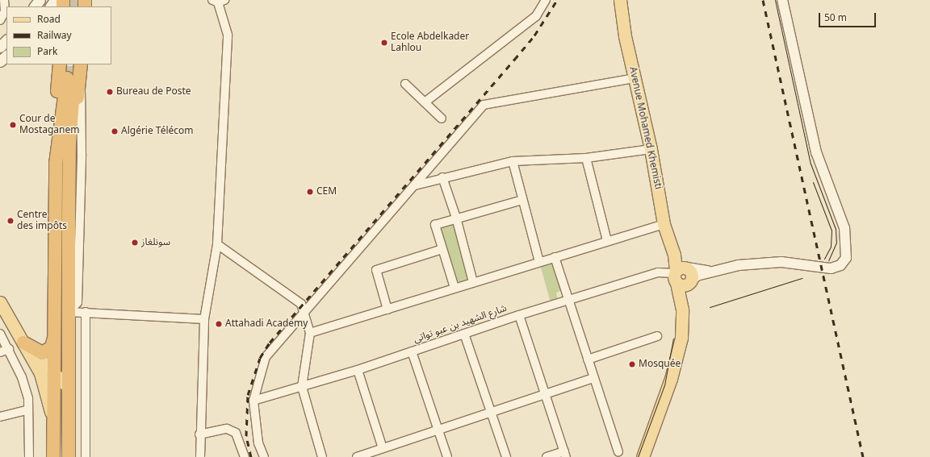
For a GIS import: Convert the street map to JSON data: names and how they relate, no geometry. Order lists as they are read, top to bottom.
{
  "streets": {
    "main road": ["Avenue Mohamed Khemisti"],
    "street": ["شارع الشهيد بن عبو تواتي"]
  },
  "crossings": [
    ["Avenue Mohamed Khemisti", "شارع الشهيد بن عبو تواتي"]
  ],
  "places": [
    "Ecole Abdelkader Lahlou",
    "Bureau de Poste",
    "Cour de Mostaganem",
    "Algérie Télécom",
    "CEM",
    "Centre des impôts",
    "سونلغاز",
    "Attahadi Academy",
    "Mosquée"
  ],
  "legend": ["Road", "Railway", "Park"],
  "scale_bar": "50 m"
}
